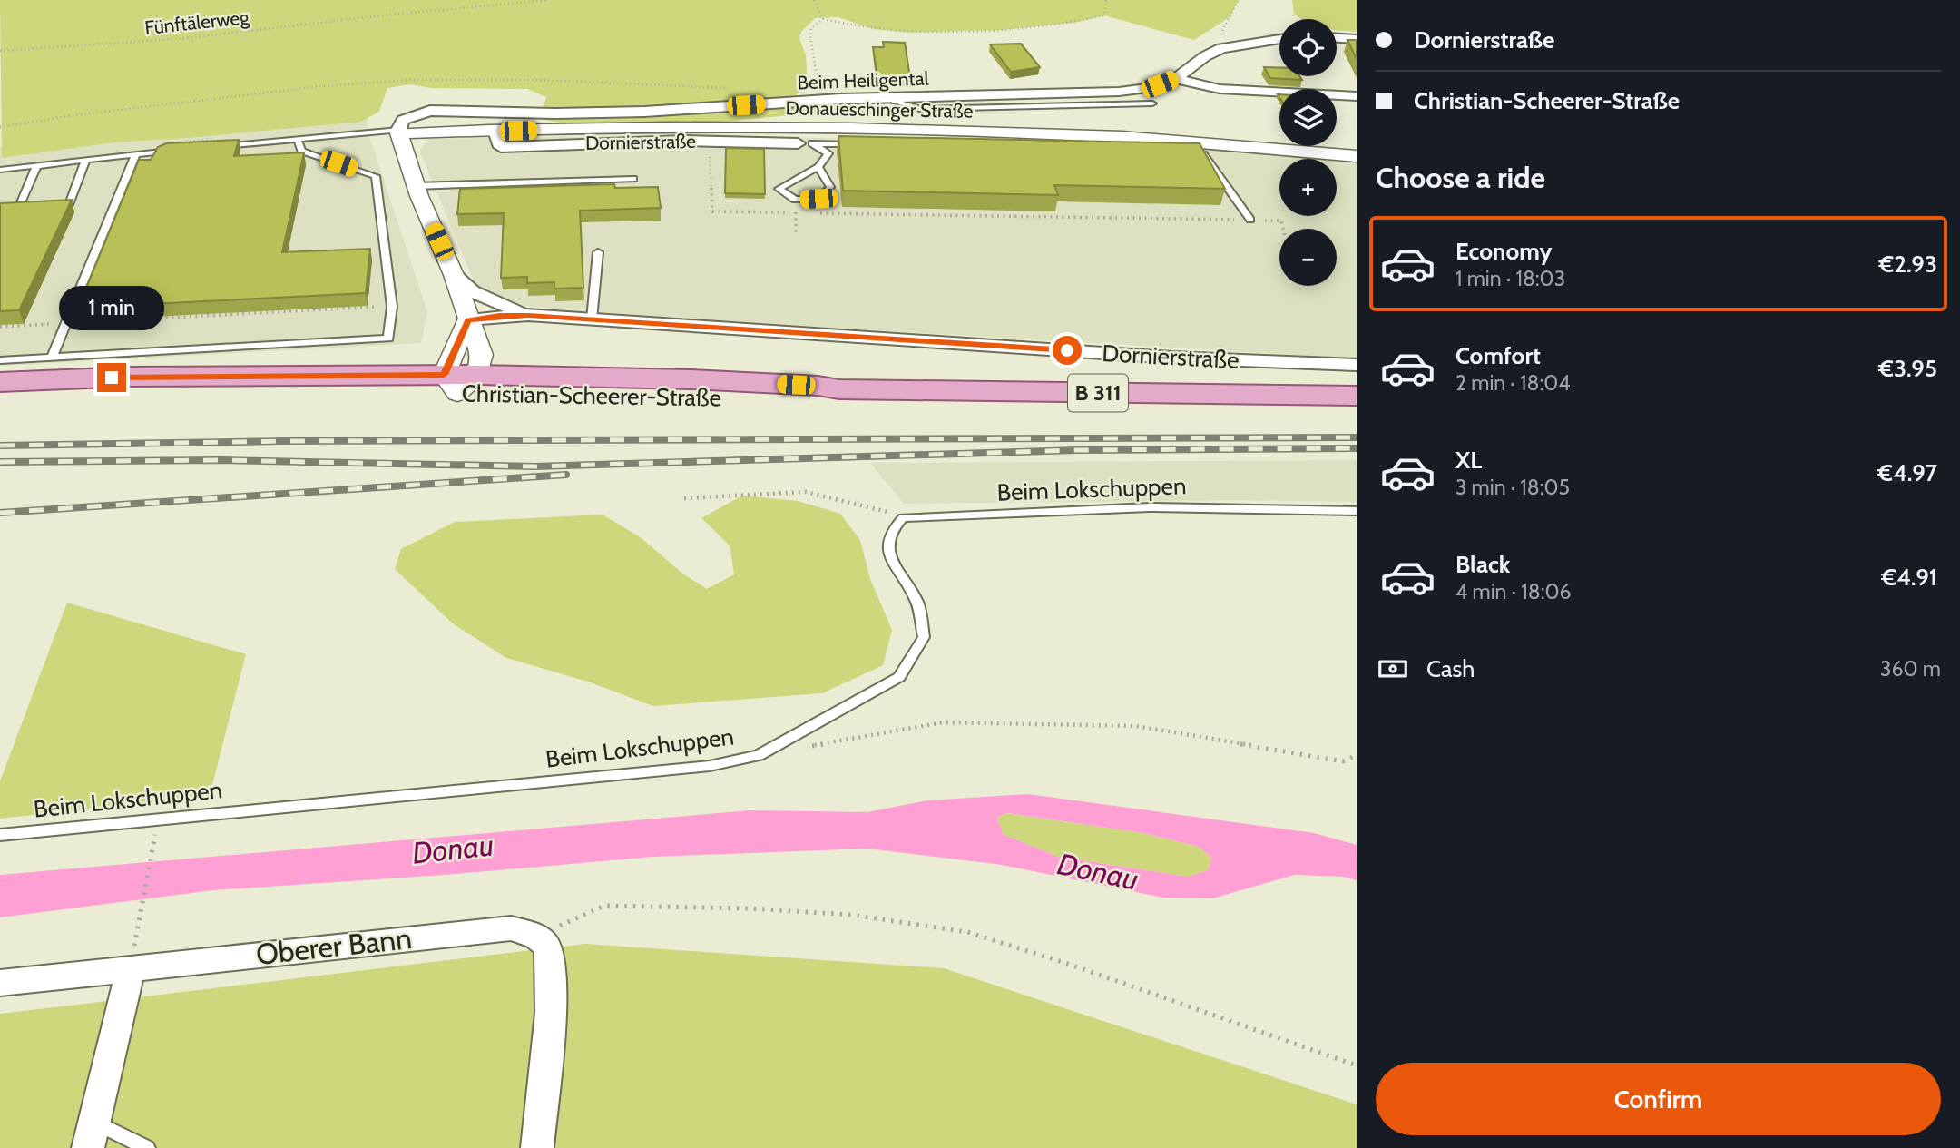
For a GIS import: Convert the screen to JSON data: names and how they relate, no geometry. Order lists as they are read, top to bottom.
{
  "streets": {
    "main road": ["B 311", "Christian-Scheerer-Straße"],
    "street": [
      "Beim Heiligental",
      "Donaueschinger Straße",
      "Dornierstraße",
      "Oberer Bann"
    ],
    "lane": ["Beim Lokschuppen"],
    "path": ["Fünftälerweg"]
  },
  "crossings": [
    ["Beim Heiligental", "Donaueschinger Straße"],
    ["Beim Heiligental", "Dornierstraße"],
    ["Donaueschinger Straße", "Dornierstraße"],
    ["Dornierstraße", "Christian-Scheerer-Straße"]
  ],
  "water": ["Donau"],
  "page": {
    "banner": ["Dornierstraße", "Christian-Scheerer-Straße"],
    "map_buttons": ["+", "−"],
    "heading": "Choose a ride",
    "list": [
      {
        "name": "Economy",
        "note": "1 min · 18:03",
        "value": "€2.93"
      },
      {
        "name": "Comfort",
        "note": "2 min · 18:04",
        "value": "€3.95"
      },
      {
        "name": "XL",
        "note": "3 min · 18:05",
        "value": "€4.97"
      },
      {
        "name": "Black",
        "note": "4 min · 18:06",
        "value": "€4.91"
      }
    ],
    "bubble": "1 min",
    "pay": ["Cash", "360 m"],
    "buttons": "Confirm"
  }
}
